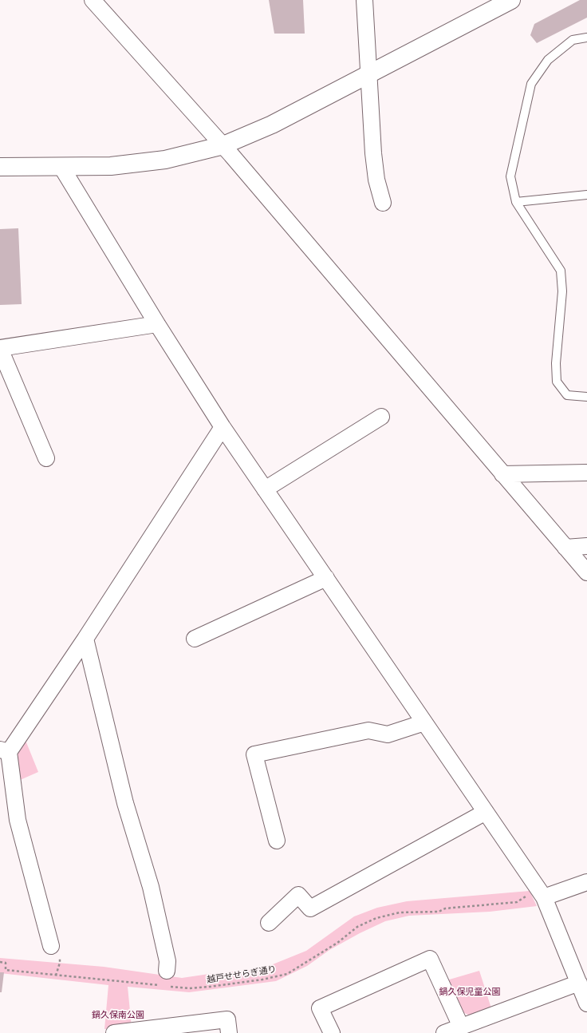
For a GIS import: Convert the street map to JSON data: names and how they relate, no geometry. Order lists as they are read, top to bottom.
{
  "streets": {
    "path": ["越戸せせらぎ通り"]
  },
  "parks": ["鍋久保児童公園", "鍋久保南公園"]
}
